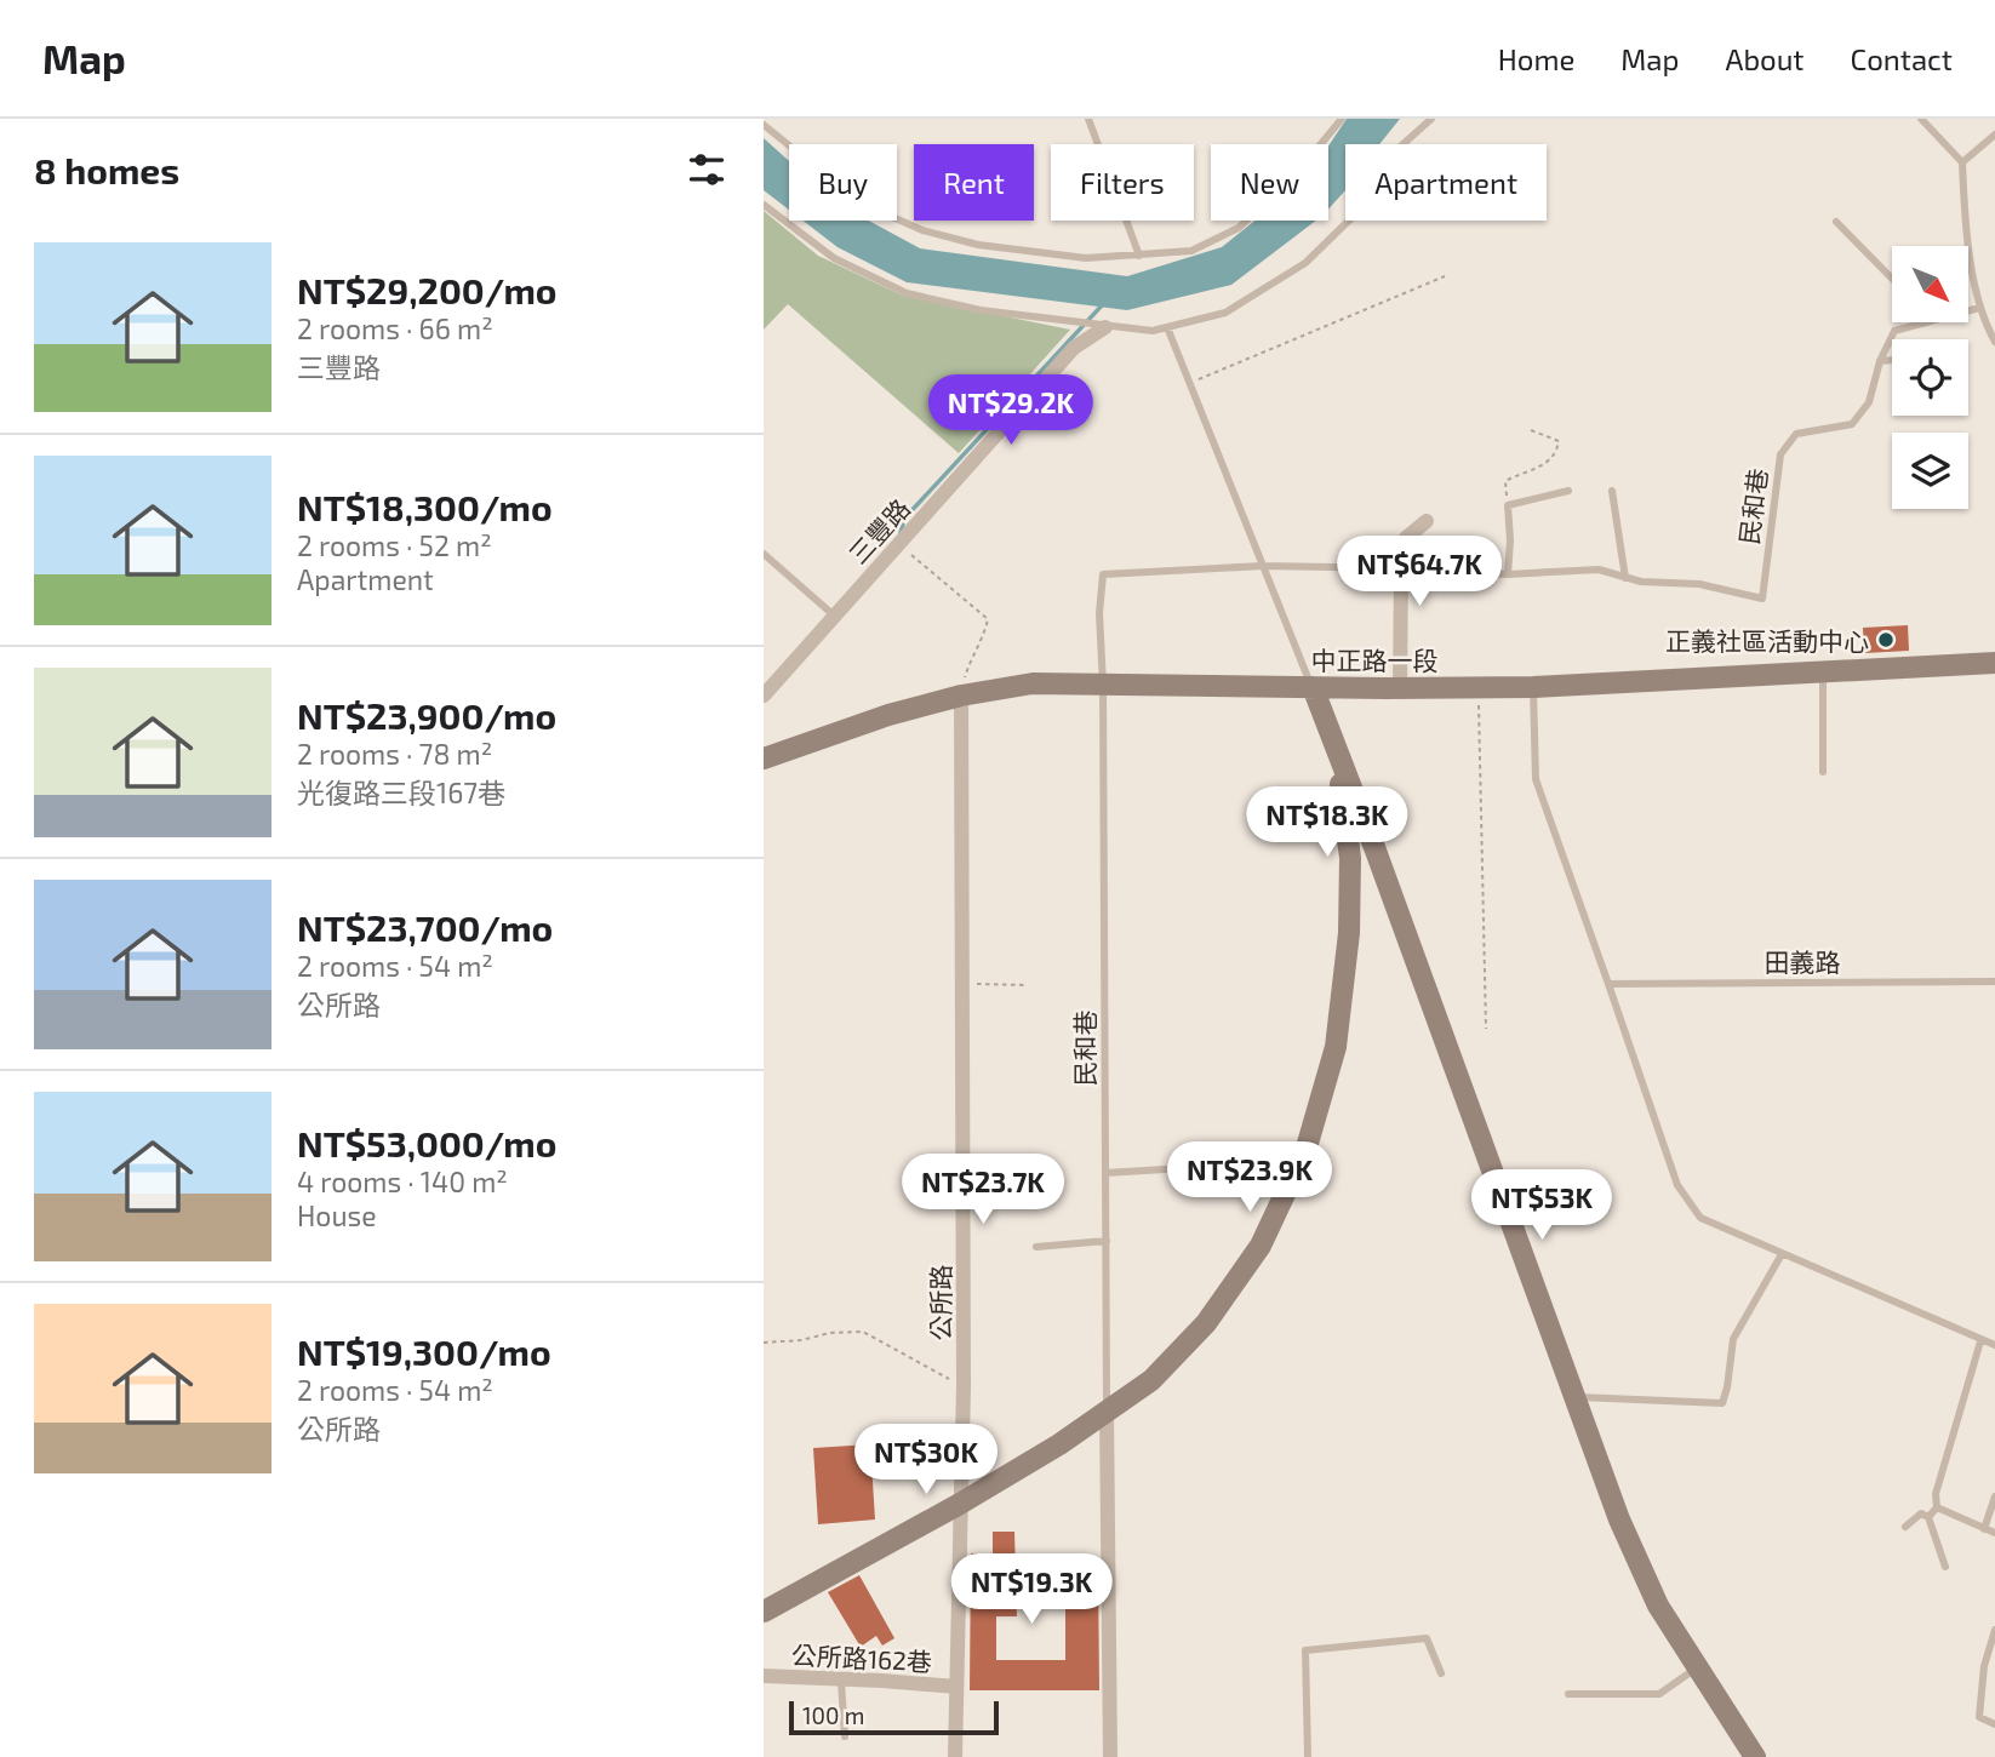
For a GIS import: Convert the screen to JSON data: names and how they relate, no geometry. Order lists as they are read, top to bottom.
{
  "streets": {
    "street": [
      "三豐路",
      "中正路一段",
      "公所路",
      "公所路162巷"
    ],
    "lane": ["民和巷", "田義路"]
  },
  "crossings": [
    ["民和巷", "中正路一段"],
    ["中正路一段", "公所路"],
    ["公所路", "公所路162巷"]
  ],
  "places": ["正義社區活動中心"],
  "scale_bar": "100 m",
  "north": "bottom right",
  "page": {
    "header": "Map",
    "nav": [
      "Home",
      "Map",
      "About",
      "Contact"
    ],
    "heading": "8 homes",
    "chip": [
      "Buy",
      "Rent",
      "Filters",
      "New",
      "Apartment"
    ],
    "list": [
      {
        "name": "NT$29,200/mo",
        "note": "2 rooms · 66 m² · 三豐路"
      },
      {
        "name": "NT$18,300/mo",
        "note": "2 rooms · 52 m² · Apartment"
      },
      {
        "name": "NT$23,900/mo",
        "note": "2 rooms · 78 m² · 光復路三段167巷"
      },
      {
        "name": "NT$23,700/mo",
        "note": "2 rooms · 54 m² · 公所路"
      },
      {
        "name": "NT$53,000/mo",
        "note": "4 rooms · 140 m² · House"
      },
      {
        "name": "NT$19,300/mo",
        "note": "2 rooms · 54 m² · 公所路"
      }
    ],
    "price": [
      "NT$29.2K",
      "NT$64.7K",
      "NT$18.3K",
      "NT$23.9K",
      "NT$23.7K",
      "NT$53K",
      "NT$30K",
      "NT$19.3K"
    ],
    "scale": "100 m"
  }
}
